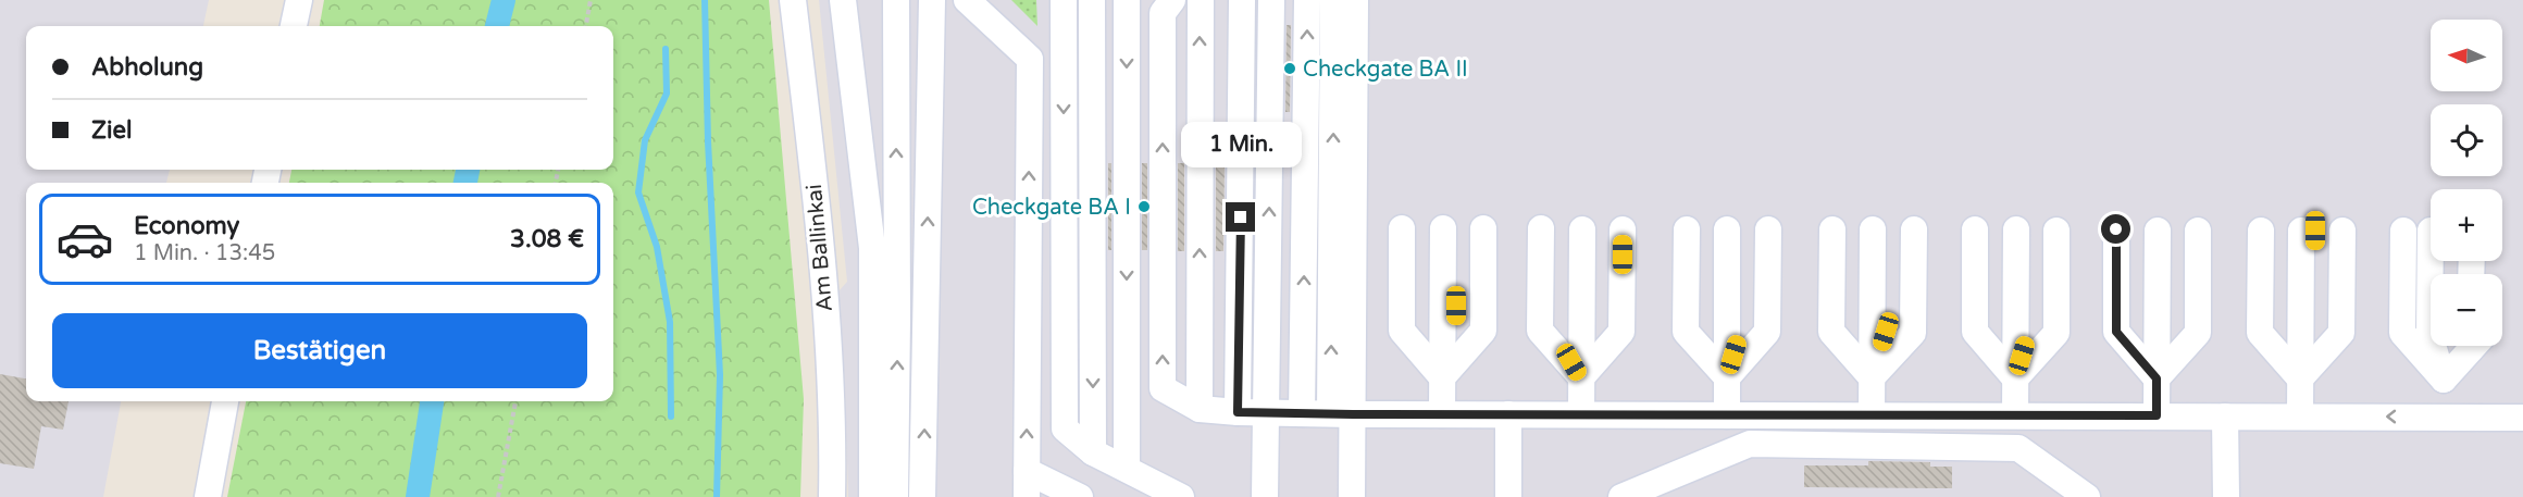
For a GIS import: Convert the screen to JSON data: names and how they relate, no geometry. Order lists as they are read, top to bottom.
{
  "streets": {
    "street": ["Am Ballinkai"]
  },
  "places": ["Checkgate BA II", "Checkgate BA I"],
  "north": "left",
  "page": {
    "map_buttons": ["+", "−"],
    "banner": ["Abholung", "Ziel"],
    "bubble": "1 Min.",
    "list": [
      {
        "name": "Economy",
        "note": "1 Min. · 13:45",
        "value": "3.08 €"
      }
    ],
    "buttons": "Bestätigen"
  }
}
